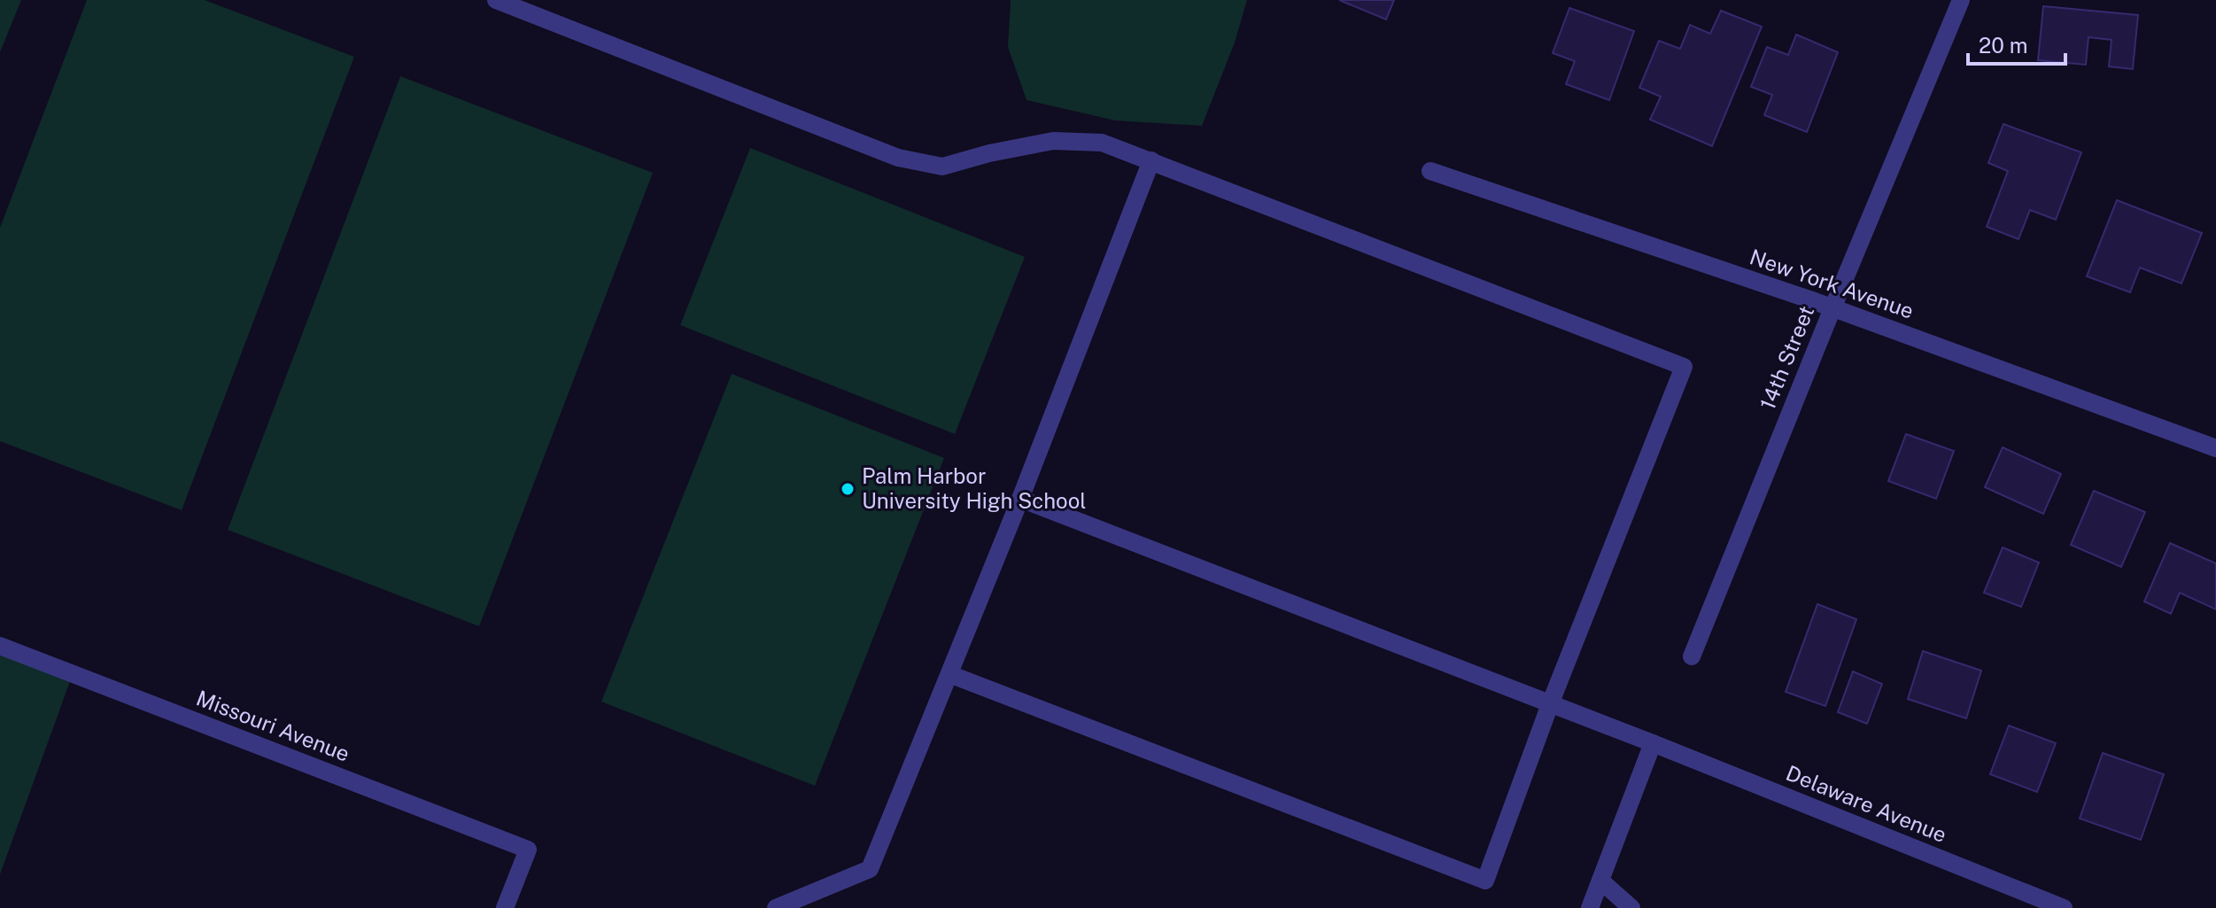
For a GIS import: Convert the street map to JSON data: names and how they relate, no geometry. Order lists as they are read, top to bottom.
{
  "streets": {
    "street": [
      "New York Avenue",
      "14th Street",
      "Missouri Avenue",
      "Delaware Avenue"
    ]
  },
  "crossings": [
    ["New York Avenue", "14th Street"]
  ],
  "places": ["Palm Harbor University High School"],
  "scale_bar": "20 m"
}
